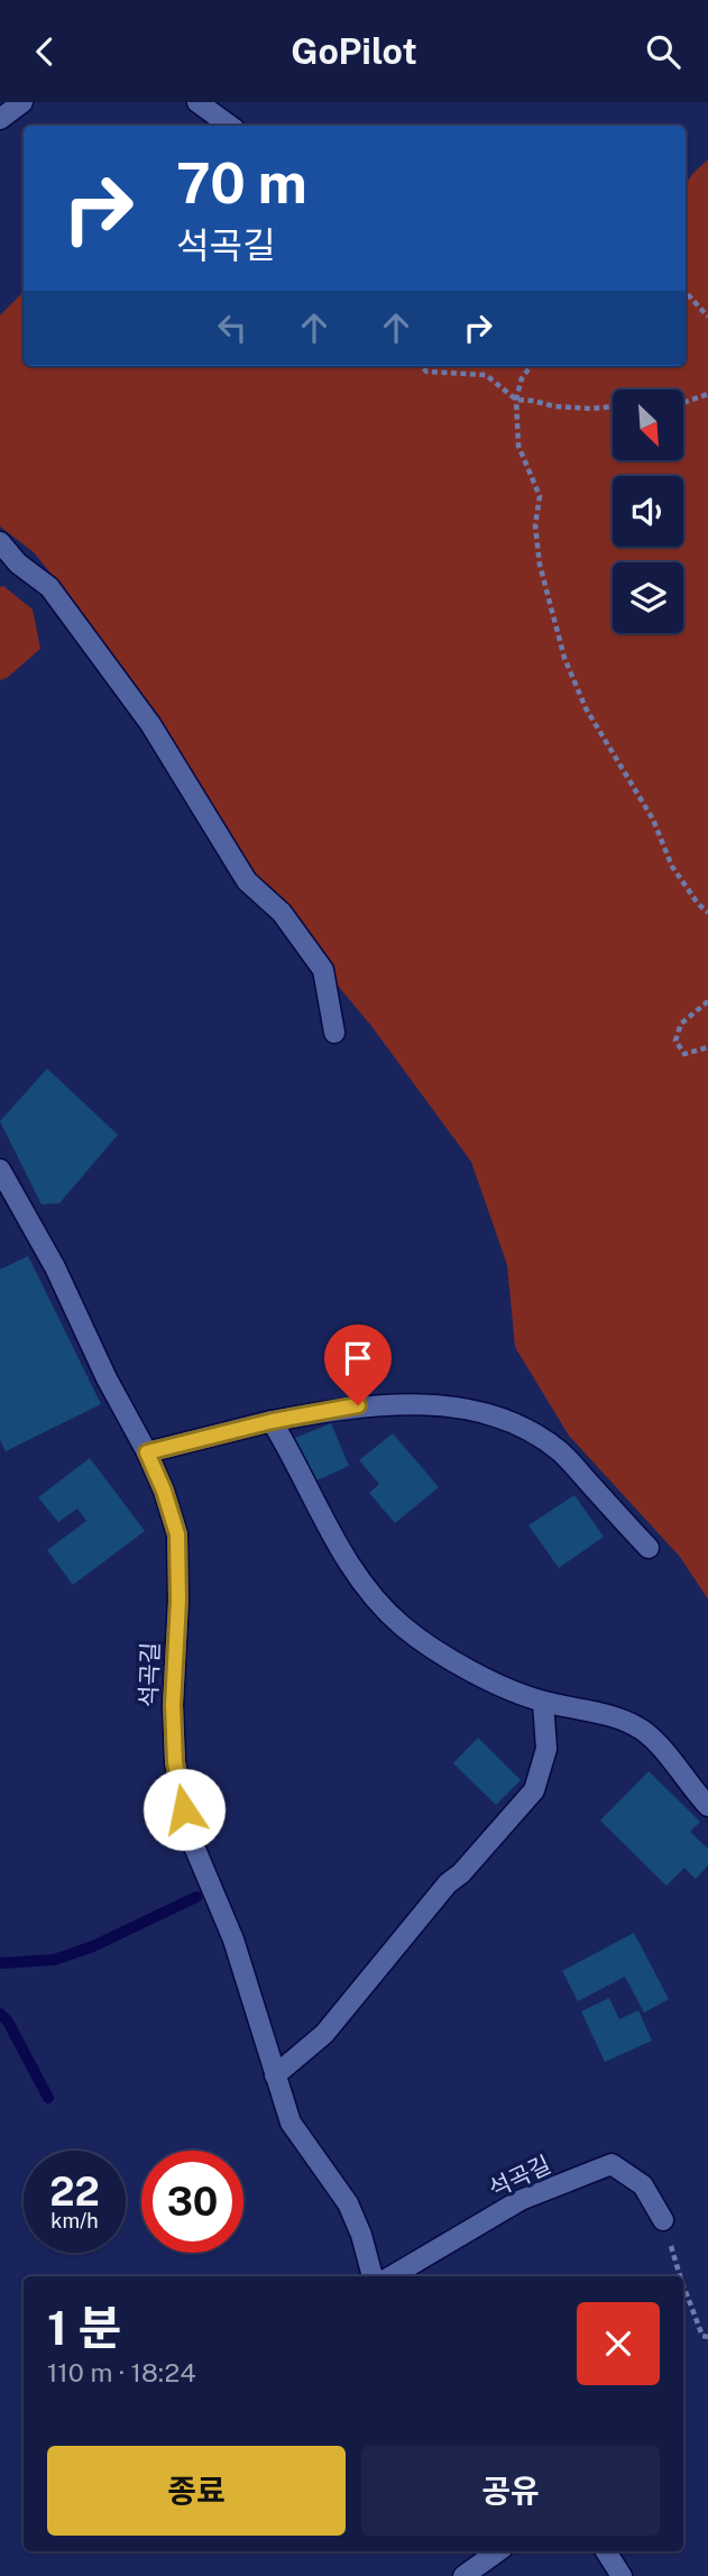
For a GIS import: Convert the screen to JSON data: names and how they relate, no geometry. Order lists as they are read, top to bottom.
{
  "streets": {
    "street": ["석곡길"]
  },
  "north": "bottom right",
  "page": {
    "header": "GoPilot",
    "turn": ["70 m", "석곡길"],
    "speed": "22 km/h",
    "limit": "30",
    "heading": ["1 분", "110 m · 18:24"],
    "buttons": ["종료", "공유"]
  }
}
